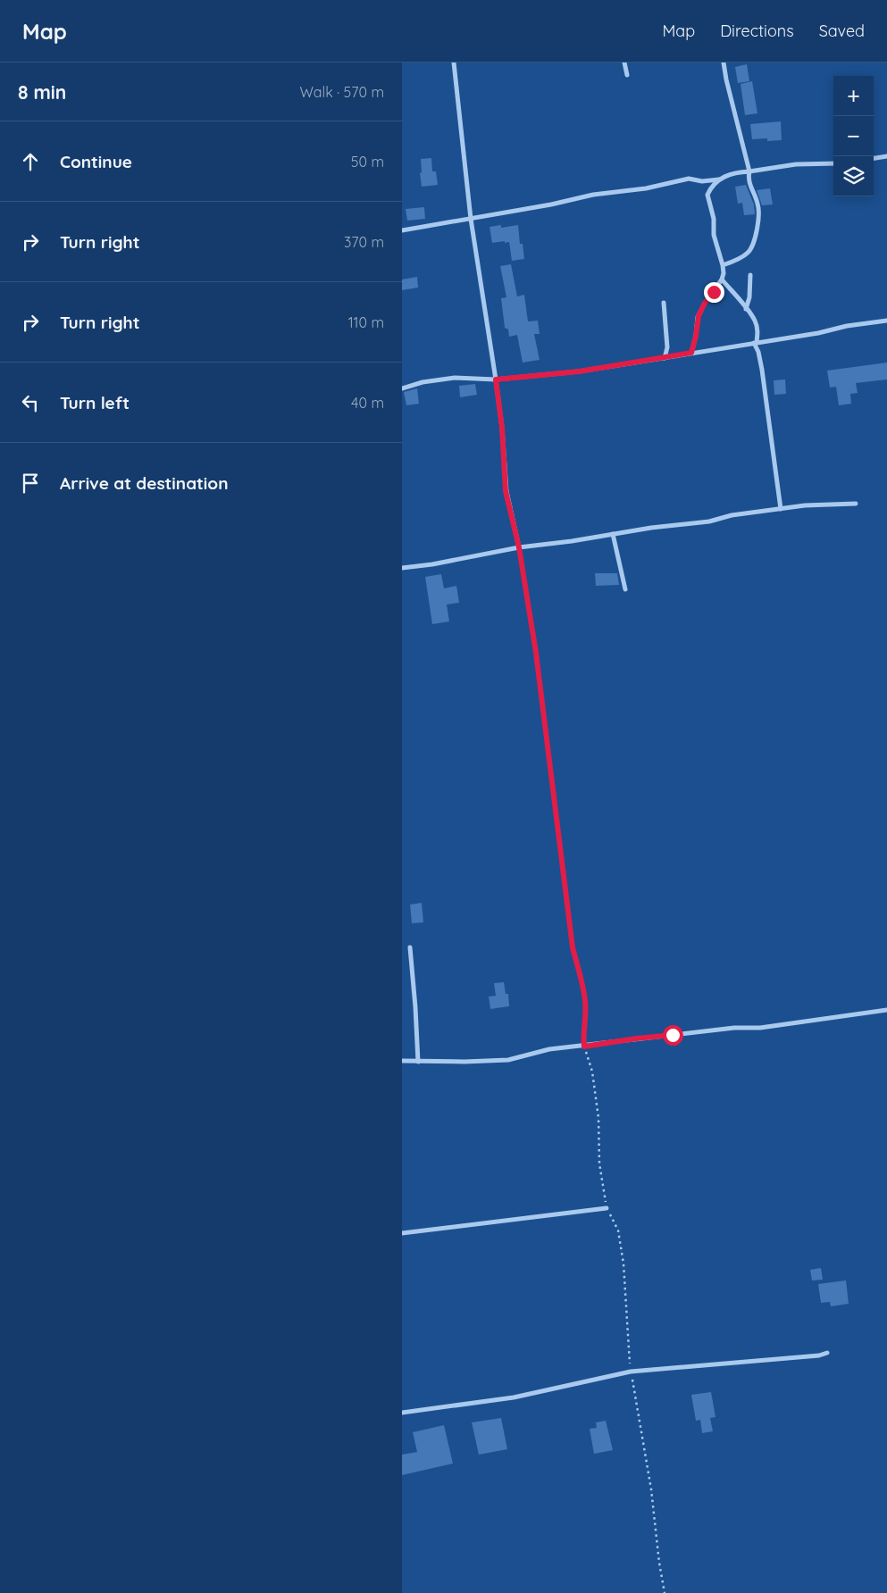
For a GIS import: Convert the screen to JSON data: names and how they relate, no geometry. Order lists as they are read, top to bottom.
{
  "page": {
    "header": "Map",
    "nav": ["Map", "Directions", "Saved"],
    "heading": ["8 min", "Walk · 570 m"],
    "map_buttons": ["+", "−"],
    "list": [
      ["Continue", "50 m"],
      ["Turn right", "370 m"],
      ["Turn right", "110 m"],
      ["Turn left", "40 m"],
      "Arrive at destination"
    ]
  }
}
